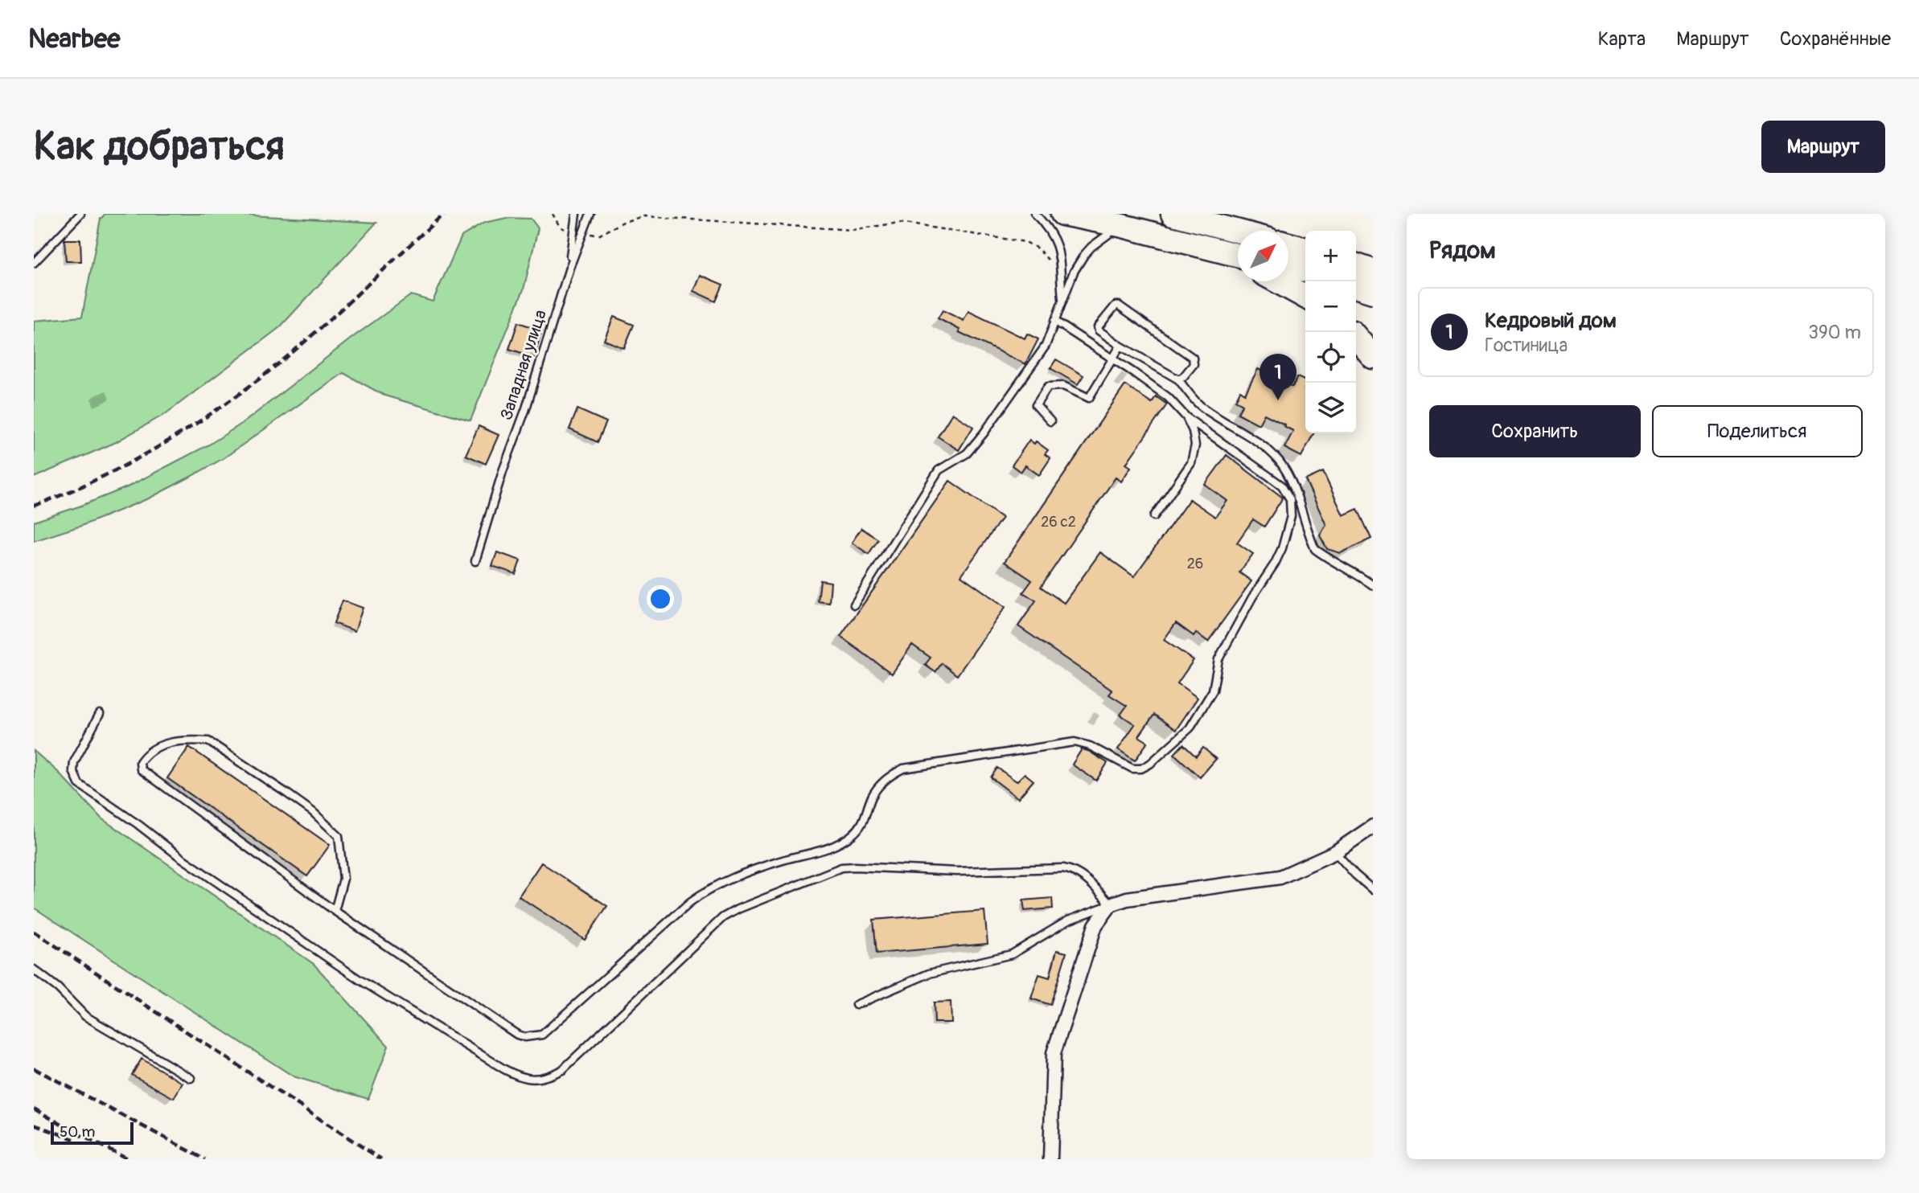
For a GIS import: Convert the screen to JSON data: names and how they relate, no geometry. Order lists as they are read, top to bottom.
{
  "streets": {
    "lane": ["Западная улица"]
  },
  "house_numbers": ["26 с2", "26"],
  "scale_bar": "50 m",
  "north": "top right",
  "page": {
    "header": "Nearbee",
    "nav": ["Карта", "Маршрут", "Сохранённые"],
    "buttons": [
      "Маршрут",
      ["Сохранить", "Поделиться"]
    ],
    "title": "Как добраться",
    "heading": "Рядом",
    "map_buttons": ["+", "−"],
    "list": [
      {
        "mark": "1",
        "name": "Кедровый дом",
        "note": "Гостиница",
        "value": "390 m"
      }
    ],
    "pins": "1",
    "scale": "50 m"
  }
}
